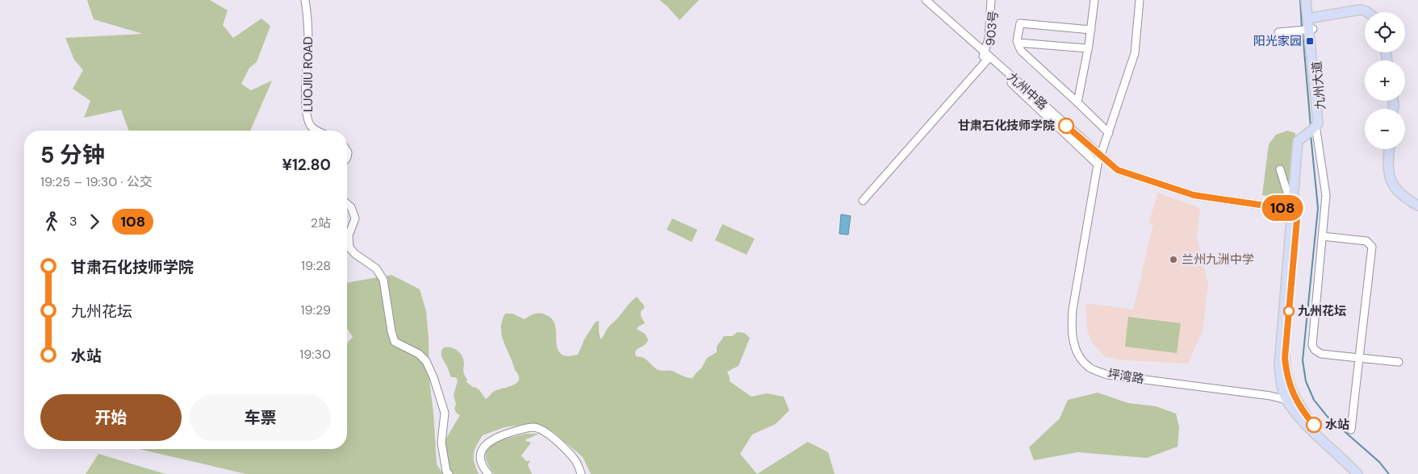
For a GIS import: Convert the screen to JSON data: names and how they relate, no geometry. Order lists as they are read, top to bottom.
{
  "streets": {
    "main road": ["九州大道"],
    "street": [
      "903号",
      "LUOJIU ROAD",
      "九州中路",
      "坪湾路"
    ]
  },
  "crossings": [
    ["903号", "九州中路"],
    ["九州中路", "坪湾路"]
  ],
  "places": {
    "transit": ["阳光家园"],
    "other": [
      "甘肃石化技师学院",
      "兰州九洲中学",
      "九州花坛",
      "水站"
    ]
  },
  "lines": ["bus line 108"],
  "page": {
    "on_map": "108",
    "map_buttons": ["+", "−"],
    "heading": ["5 分钟", "19:25 – 19:30 · 公交", "¥12.80"],
    "legs": ["3", "108", "2站"],
    "list": [
      {
        "name": "甘肃石化技师学院",
        "value": "19:28"
      },
      {
        "name": "九州花坛",
        "value": "19:29"
      },
      {
        "name": "水站",
        "value": "19:30"
      }
    ],
    "buttons": ["开始", "车票"]
  }
}
